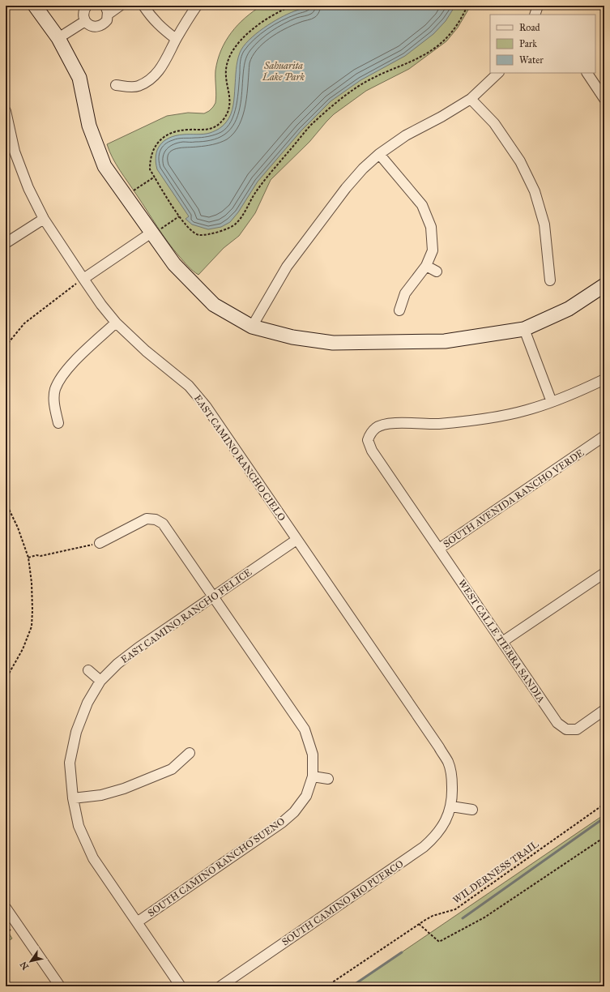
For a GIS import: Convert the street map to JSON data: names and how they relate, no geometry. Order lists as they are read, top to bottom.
{
  "streets": {
    "street": [
      "EAST CAMINO RANCHO CIELO",
      "SOUTH AVENIDA RANCHO VERDE",
      "EAST CAMINO RANCHO FELICE",
      "WEST CALLE TIERRA SANDIA",
      "SOUTH CAMINO RANCHO SUENO",
      "SOUTH CAMINO RIO PUERCO"
    ],
    "path": ["WILDERNESS TRAIL"]
  },
  "crossings": [
    ["EAST CAMINO RANCHO CIELO", "EAST CAMINO RANCHO FELICE"],
    ["EAST CAMINO RANCHO CIELO", "SOUTH CAMINO RIO PUERCO"],
    ["SOUTH AVENIDA RANCHO VERDE", "WEST CALLE TIERRA SANDIA"],
    ["EAST CAMINO RANCHO FELICE", "SOUTH CAMINO RANCHO SUENO"]
  ],
  "parks": ["Sahuarita Lake Park"],
  "legend": ["Road", "Park", "Water"],
  "north": "bottom left"
}
